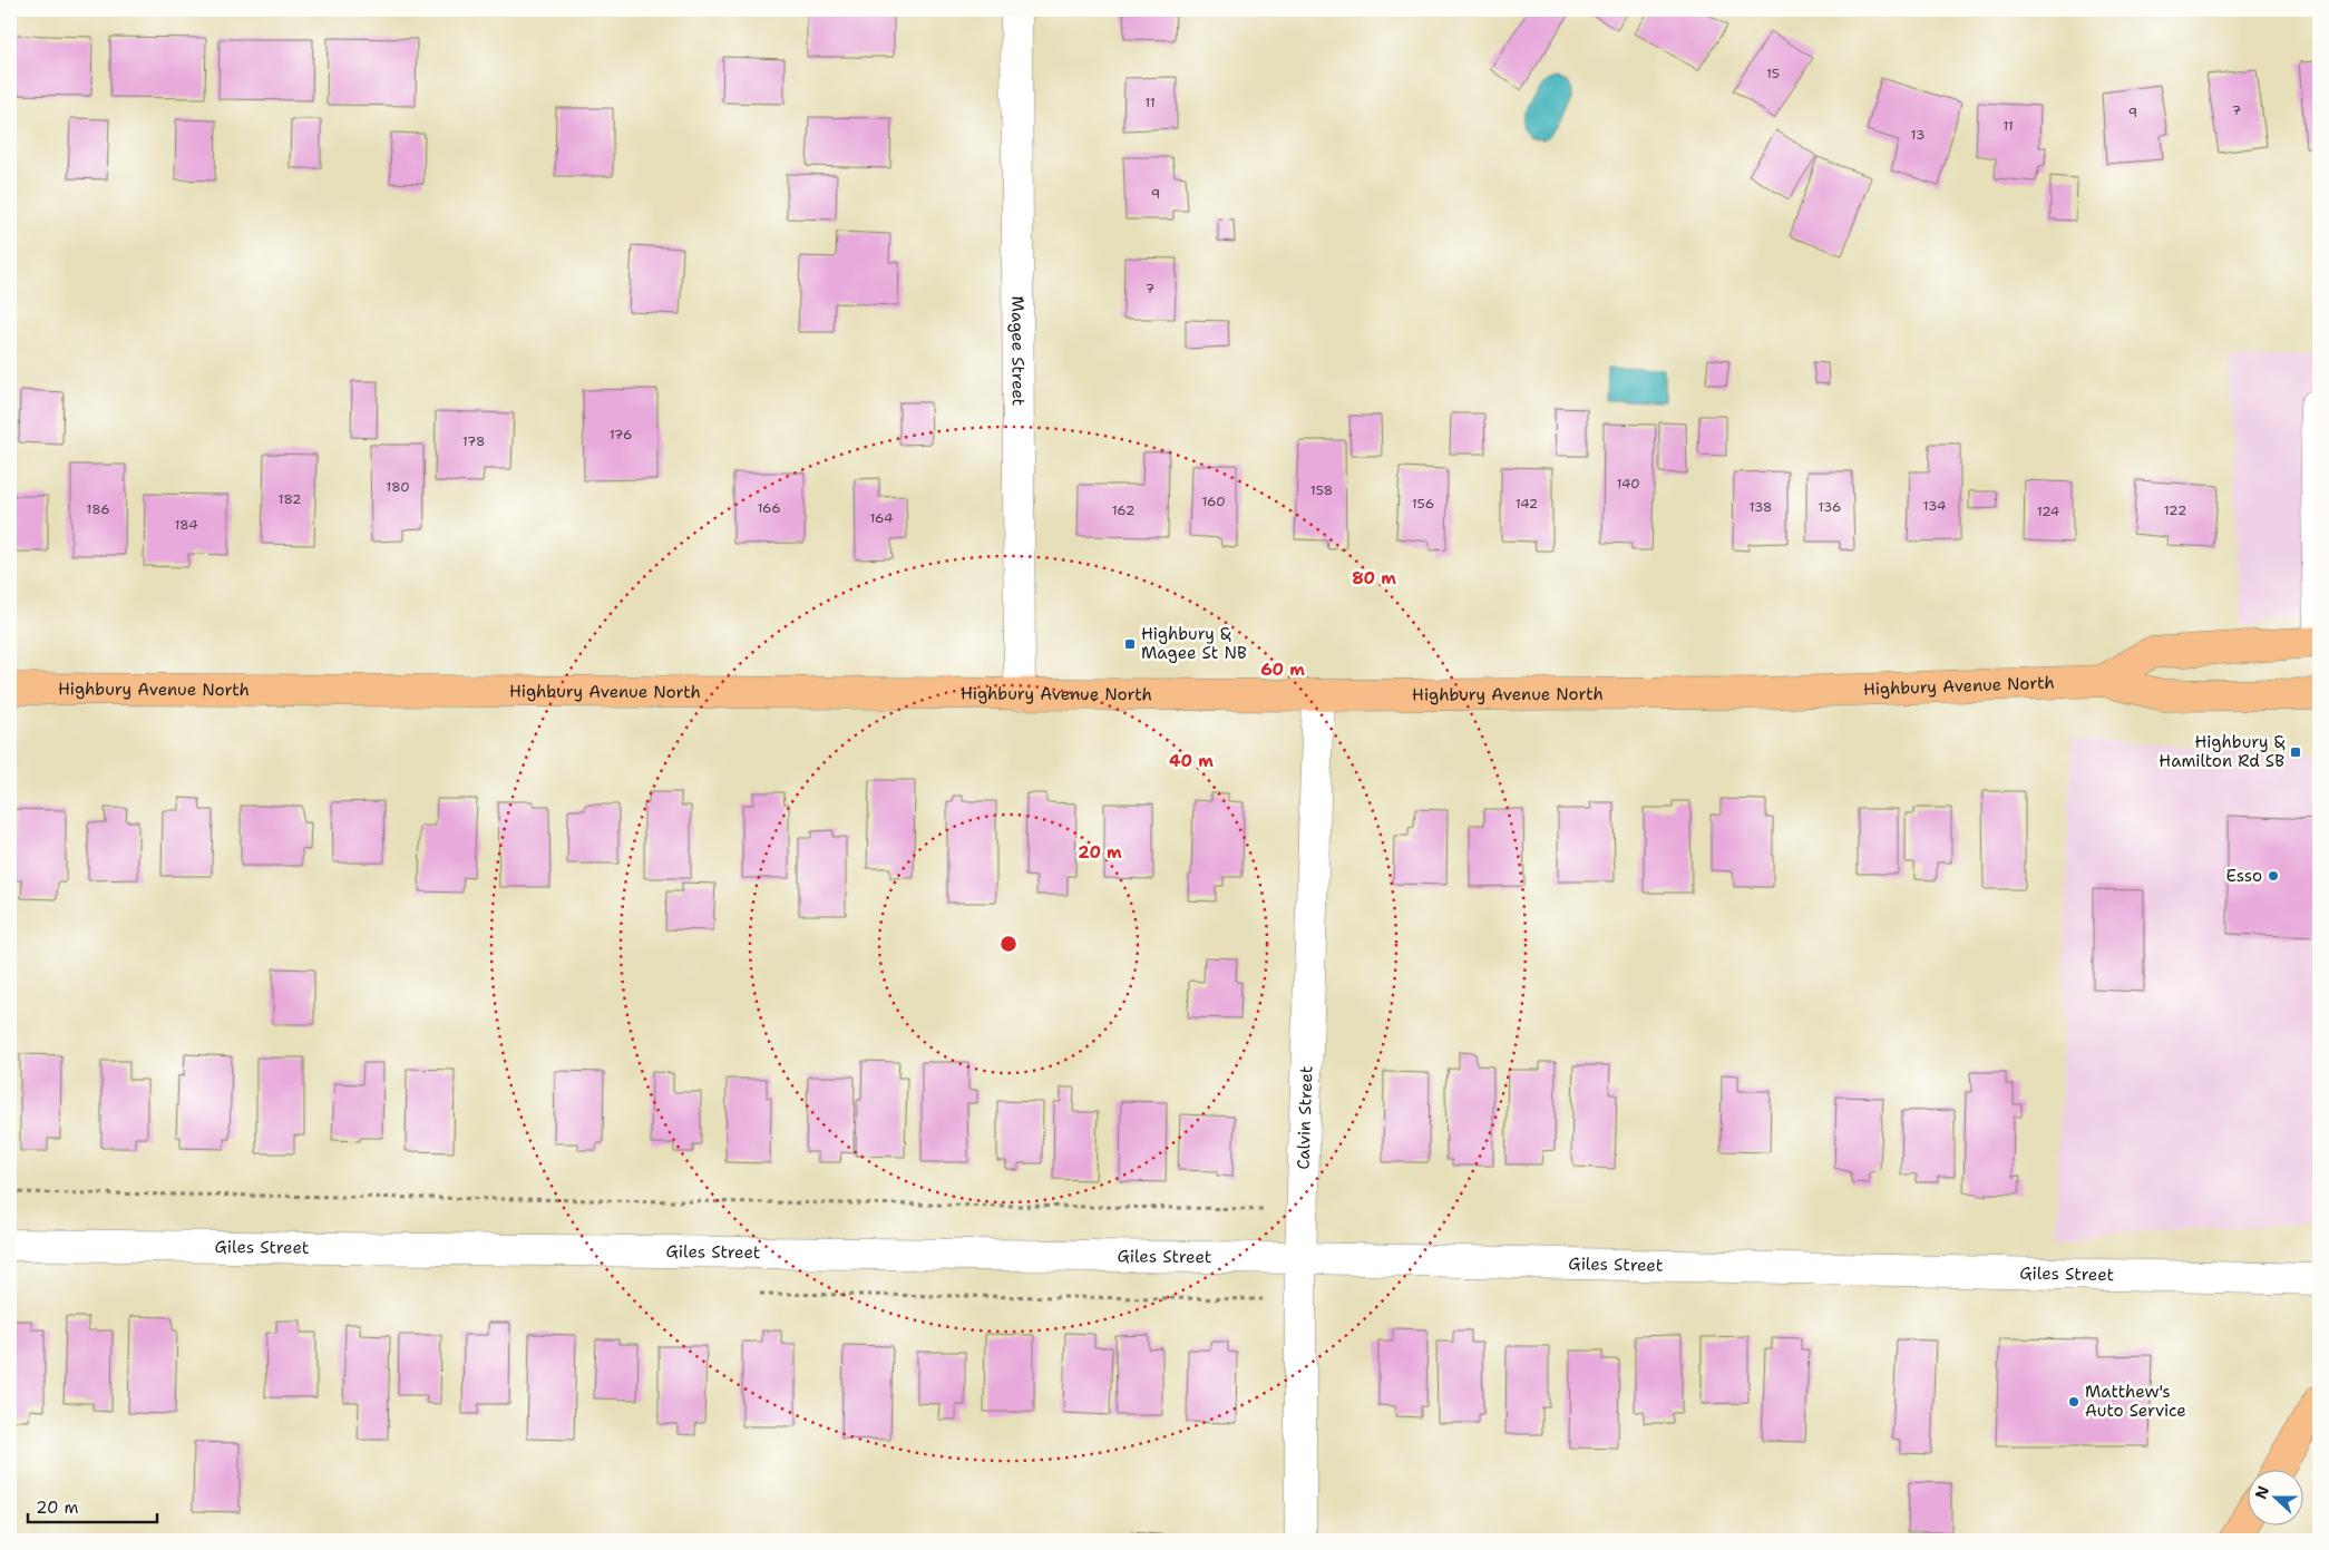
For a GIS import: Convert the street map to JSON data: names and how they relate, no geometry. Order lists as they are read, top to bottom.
{
  "streets": {
    "main road": ["Highbury Avenue North"],
    "street": ["Magee Street", "Calvin Street", "Giles Street"]
  },
  "crossings": [
    ["Magee Street", "Highbury Avenue North"],
    ["Highbury Avenue North", "Calvin Street"],
    ["Calvin Street", "Giles Street"]
  ],
  "places": {
    "transit": ["Highbury & Magee St NB", "Highbury & Hamilton Rd SB"],
    "other": ["Esso", "Matthew's Auto Service"]
  },
  "house_numbers": [
    "15",
    "11",
    "7",
    "9",
    "11",
    "13",
    "9",
    "7",
    "176",
    "178",
    "140",
    "180",
    "158",
    "182",
    "160",
    "156",
    "142",
    "134",
    "138",
    "136",
    "166",
    "186",
    "162",
    "122",
    "124",
    "164",
    "184"
  ],
  "scale_bar": "20 m",
  "north": "left",
  "rings": [
    "80 m",
    "60 m",
    "40 m",
    "20 m"
  ]
}
